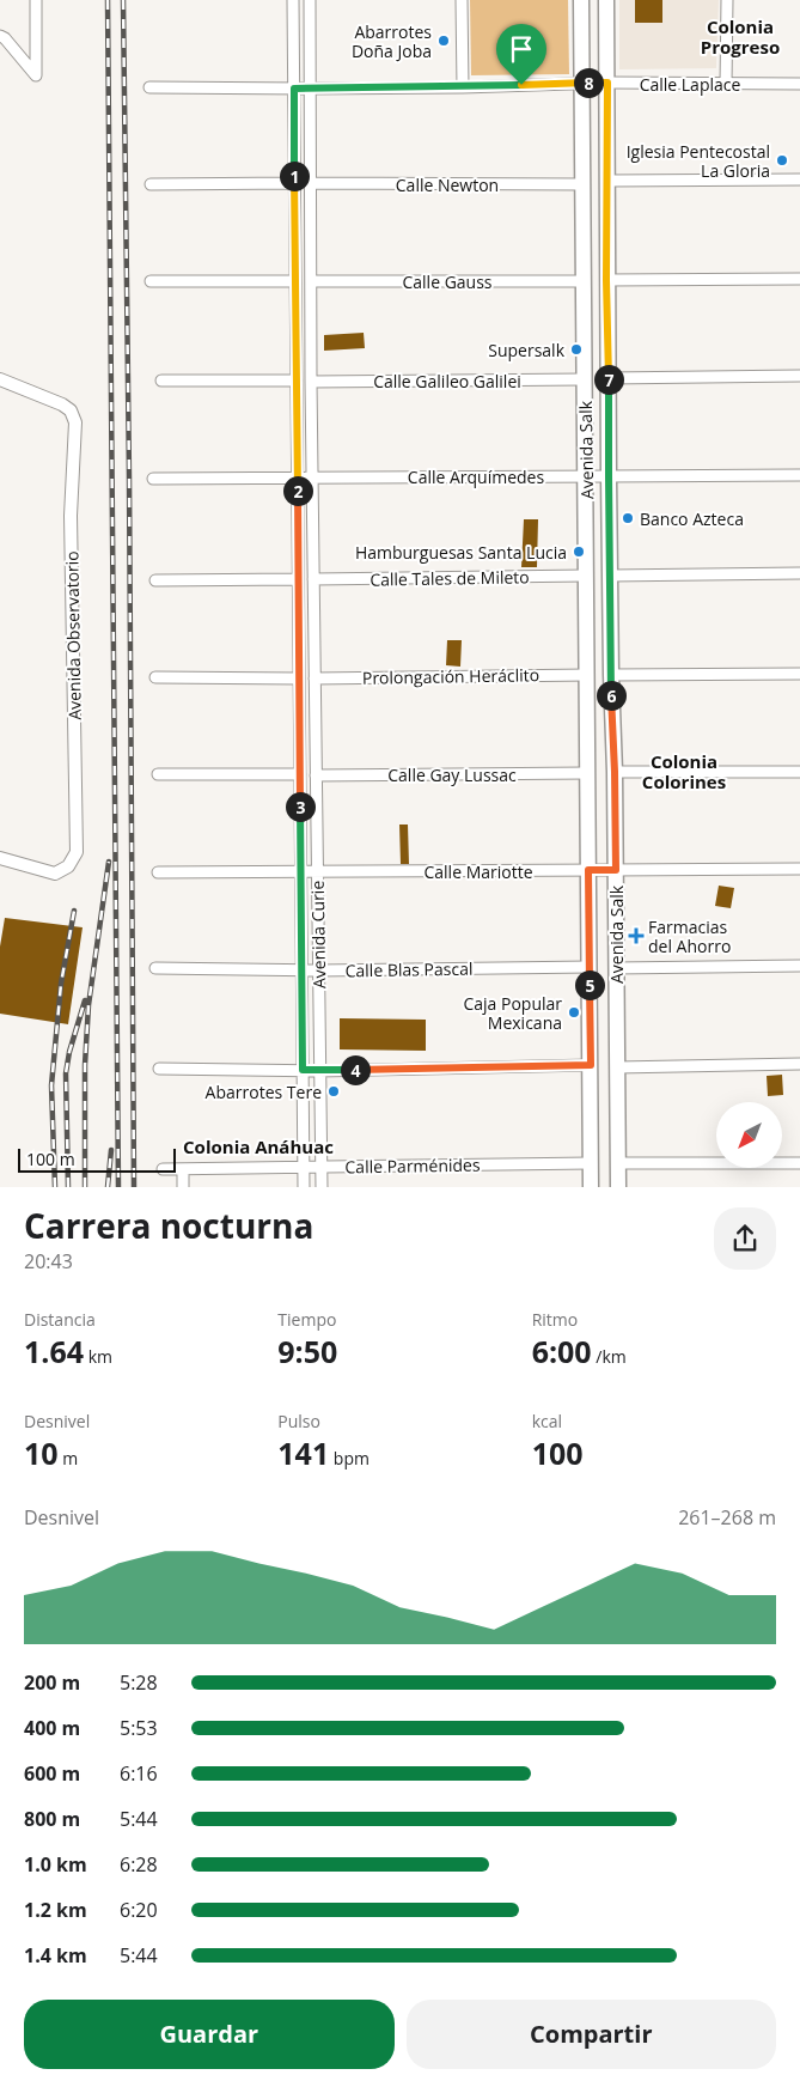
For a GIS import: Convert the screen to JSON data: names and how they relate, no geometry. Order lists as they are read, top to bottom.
{
  "streets": {
    "main road": ["Avenida Salk"],
    "street": [
      "Calle Laplace",
      "Calle Newton",
      "Calle Gauss",
      "Calle Galileo Galilei",
      "Calle Arquímedes",
      "Calle Tales de Mileto",
      "Avenida Observatorio",
      "Prolongación Heráclito",
      "Calle Gay Lussac",
      "Calle Mariotte",
      "Avenida Curie",
      "Calle Blas Pascal",
      "Calle Parménides"
    ]
  },
  "crossings": [
    ["Calle Laplace", "Avenida Salk"],
    ["Calle Laplace", "Avenida Curie"],
    ["Calle Newton", "Avenida Salk"],
    ["Calle Newton", "Avenida Curie"],
    ["Calle Gauss", "Avenida Salk"],
    ["Calle Gauss", "Avenida Curie"],
    ["Calle Galileo Galilei", "Avenida Salk"],
    ["Calle Galileo Galilei", "Avenida Curie"],
    ["Avenida Salk", "Calle Arquímedes"],
    ["Avenida Salk", "Calle Tales de Mileto"],
    ["Avenida Salk", "Prolongación Heráclito"],
    ["Avenida Salk", "Calle Gay Lussac"],
    ["Avenida Salk", "Calle Mariotte"],
    ["Avenida Salk", "Calle Blas Pascal"],
    ["Avenida Salk", "Calle Parménides"],
    ["Calle Arquímedes", "Avenida Curie"],
    ["Calle Tales de Mileto", "Avenida Curie"],
    ["Prolongación Heráclito", "Avenida Curie"],
    ["Calle Gay Lussac", "Avenida Curie"],
    ["Calle Mariotte", "Avenida Curie"],
    ["Avenida Curie", "Calle Blas Pascal"],
    ["Avenida Curie", "Calle Parménides"]
  ],
  "districts": ["Colonia Progreso", "Colonia Colorines", "Colonia Anáhuac"],
  "places": {
    "other": [
      "Abarrotes Doña Joba",
      "Iglesia Pentecostal La Gloria",
      "Supersalk",
      "Banco Azteca",
      "Hamburguesas Santa Lucia",
      "Caja Popular Mexicana",
      "Abarrotes Tere"
    ],
    "health": ["Farmacias del Ahorro"]
  },
  "scale_bar": "100 m",
  "north": "bottom left",
  "page": {
    "pins": [
      "8",
      "1",
      "7",
      "2",
      "6",
      "3",
      "5",
      "4"
    ],
    "scale": "100 m",
    "heading": ["Carrera nocturna", "20:43"],
    "stats": [
      ["Distancia", "1.64 km"],
      ["Tiempo", "9:50"],
      ["Ritmo", "6:00 /km"],
      ["Desnivel", "10 m"],
      ["Pulso", "141 bpm"],
      ["kcal", "100"]
    ],
    "chart": ["Desnivel", "261–268 m"],
    "list": [
      {
        "name": "200 m",
        "note": "5:28"
      },
      {
        "name": "400 m",
        "note": "5:53"
      },
      {
        "name": "600 m",
        "note": "6:16"
      },
      {
        "name": "800 m",
        "note": "5:44"
      },
      {
        "name": "1.0 km",
        "note": "6:28"
      },
      {
        "name": "1.2 km",
        "note": "6:20"
      },
      {
        "name": "1.4 km",
        "note": "5:44"
      }
    ],
    "buttons": ["Guardar", "Compartir"]
  }
}
